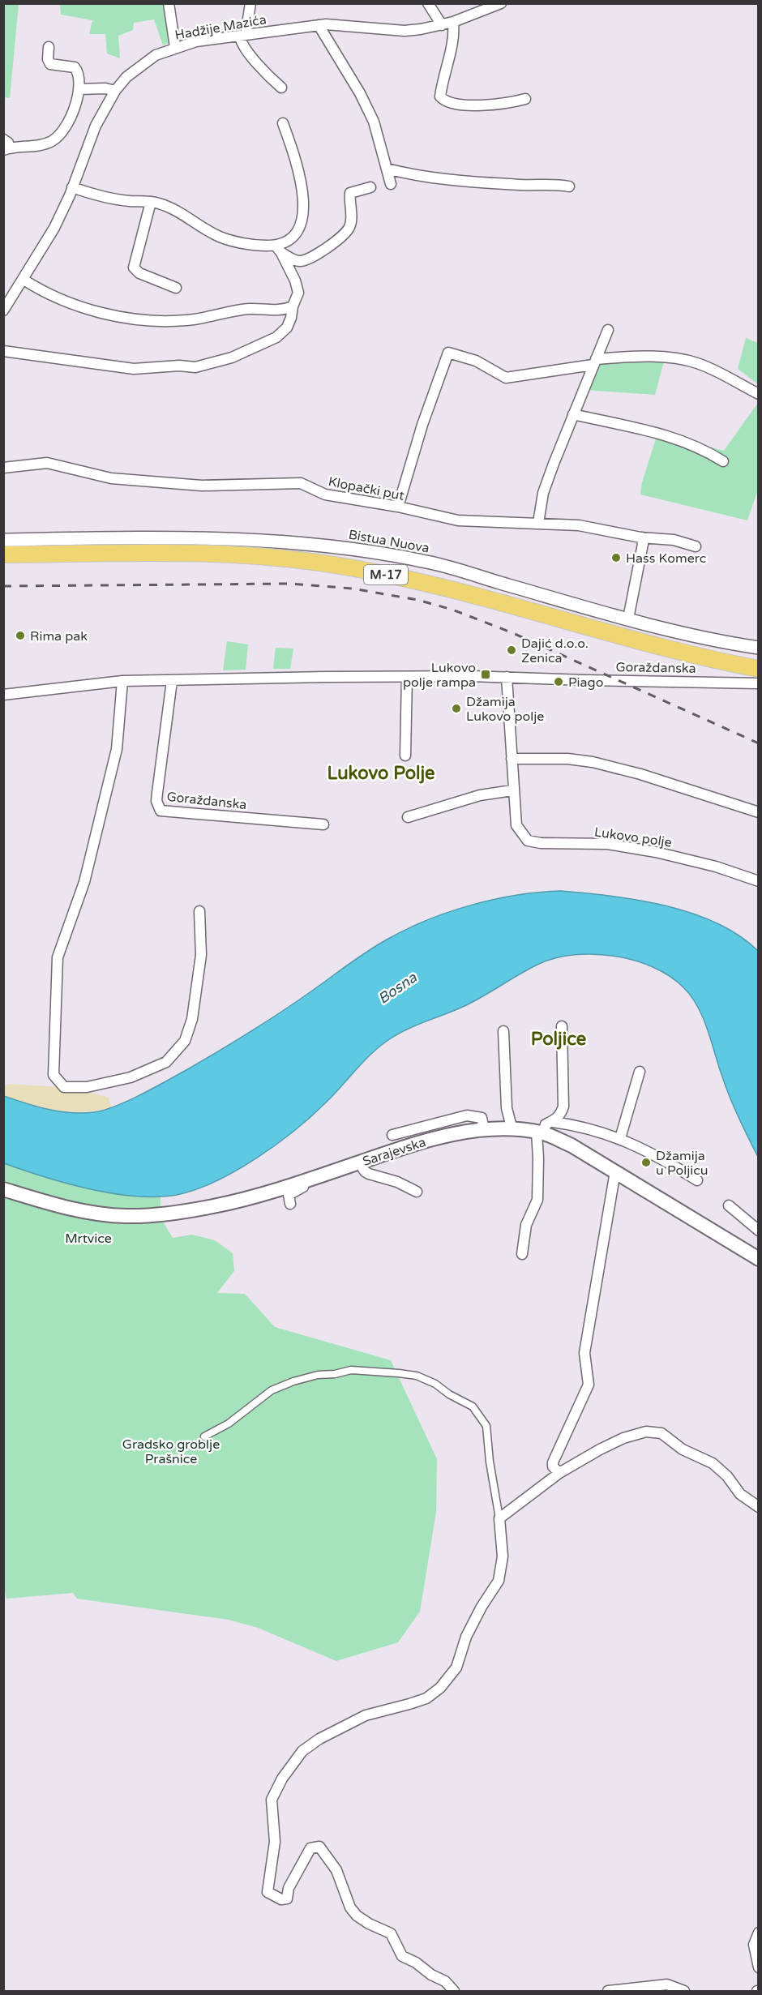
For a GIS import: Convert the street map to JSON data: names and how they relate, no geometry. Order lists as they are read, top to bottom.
{
  "streets": {
    "highway": ["M-17"],
    "main road": ["Sarajevska"],
    "street": [
      "Hadžije Mazića",
      "Klopački put",
      "Bistua Nuova",
      "Goraždanska",
      "Lukovo polje"
    ]
  },
  "crossings": [
    ["Goraždanska", "Lukovo polje"]
  ],
  "districts": ["Lukovo Polje", "Poljice"],
  "water": ["Bosna"],
  "parks": ["Mrtvice", "Gradsko groblje Prašnice"],
  "places": {
    "other": [
      "Hass Komerc",
      "Rima pak",
      "Dajić d.o.o. Zenica",
      "Piago",
      "Džamija Lukovo polje",
      "Džamija u Poljicu"
    ],
    "transit": ["Lukovo polje rampa"]
  }
}
